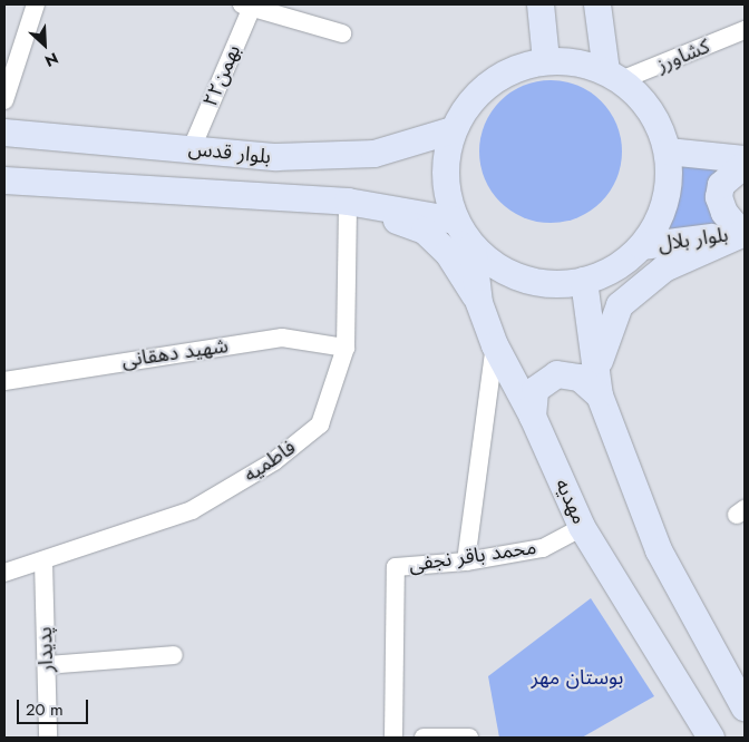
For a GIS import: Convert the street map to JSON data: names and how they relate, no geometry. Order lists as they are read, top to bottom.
{
  "streets": {
    "main road": ["بلوار قدس", "بلوار بلال", "مهدیه"],
    "street": [
      "کشاورز",
      "۲۲بهمن",
      "شهید دهقانی",
      "فاطمیه",
      "محمد باقر نجفی",
      "پدیدار"
    ]
  },
  "crossings": [
    ["۲۲بهمن", "بلوار قدس"],
    ["بلوار قدس", "فاطمیه"],
    ["شهید دهقانی", "فاطمیه"],
    ["فاطمیه", "پدیدار"],
    ["مهدیه", "محمد باقر نجفی"]
  ],
  "parks": ["بوستان مهر"],
  "scale_bar": "20 m",
  "north": "bottom right"
}
